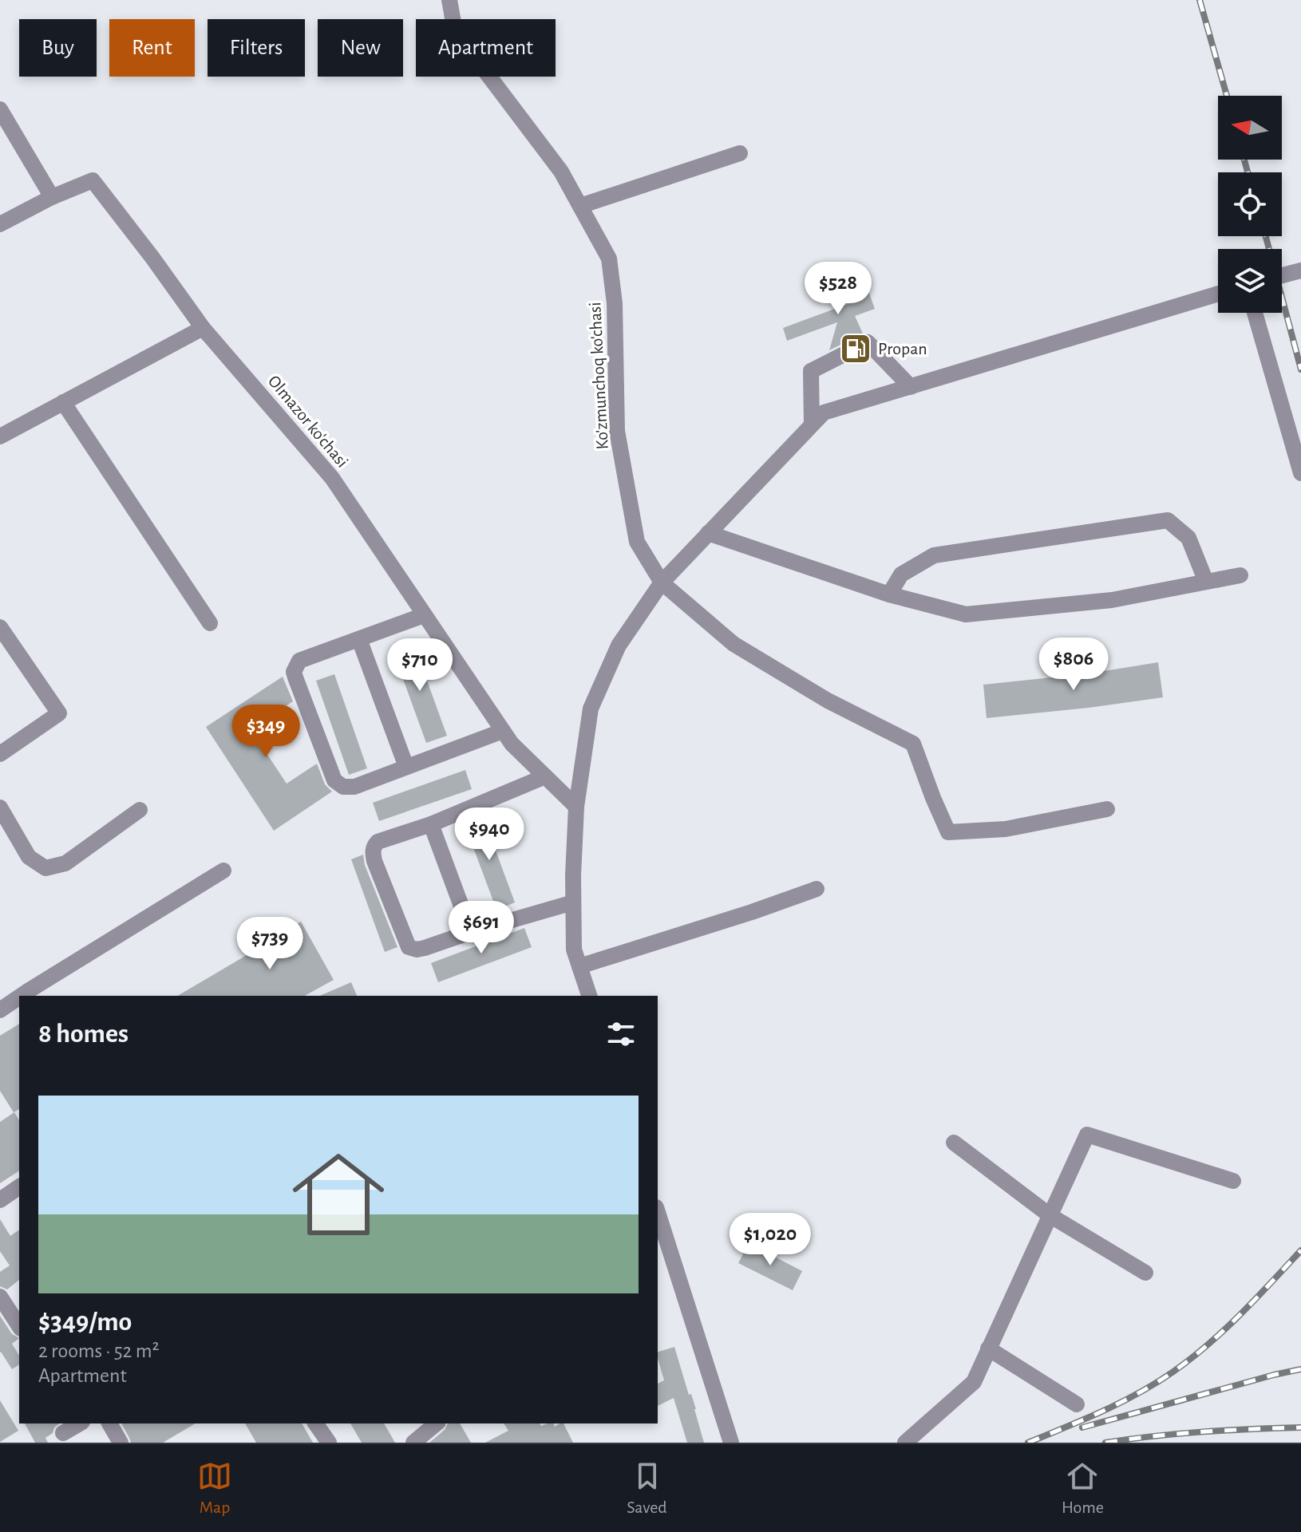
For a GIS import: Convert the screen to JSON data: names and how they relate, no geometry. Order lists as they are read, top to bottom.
{
  "streets": {
    "street": ["Ko'zmunchoq ko'chasi", "Olmazor ko'chasi"]
  },
  "places": {
    "fuel station": ["Propan"]
  },
  "north": "left",
  "page": {
    "chip": [
      "Buy",
      "Rent",
      "Filters",
      "New",
      "Apartment"
    ],
    "price": [
      "$528",
      "$806",
      "$710",
      "$349",
      "$940",
      "$691",
      "$739",
      "$1,020"
    ],
    "heading": "8 homes",
    "list": [
      {
        "name": "$349/mo",
        "note": "2 rooms · 52 m² · Apartment"
      }
    ],
    "tabs": ["Map", "Saved", "Home"]
  }
}
